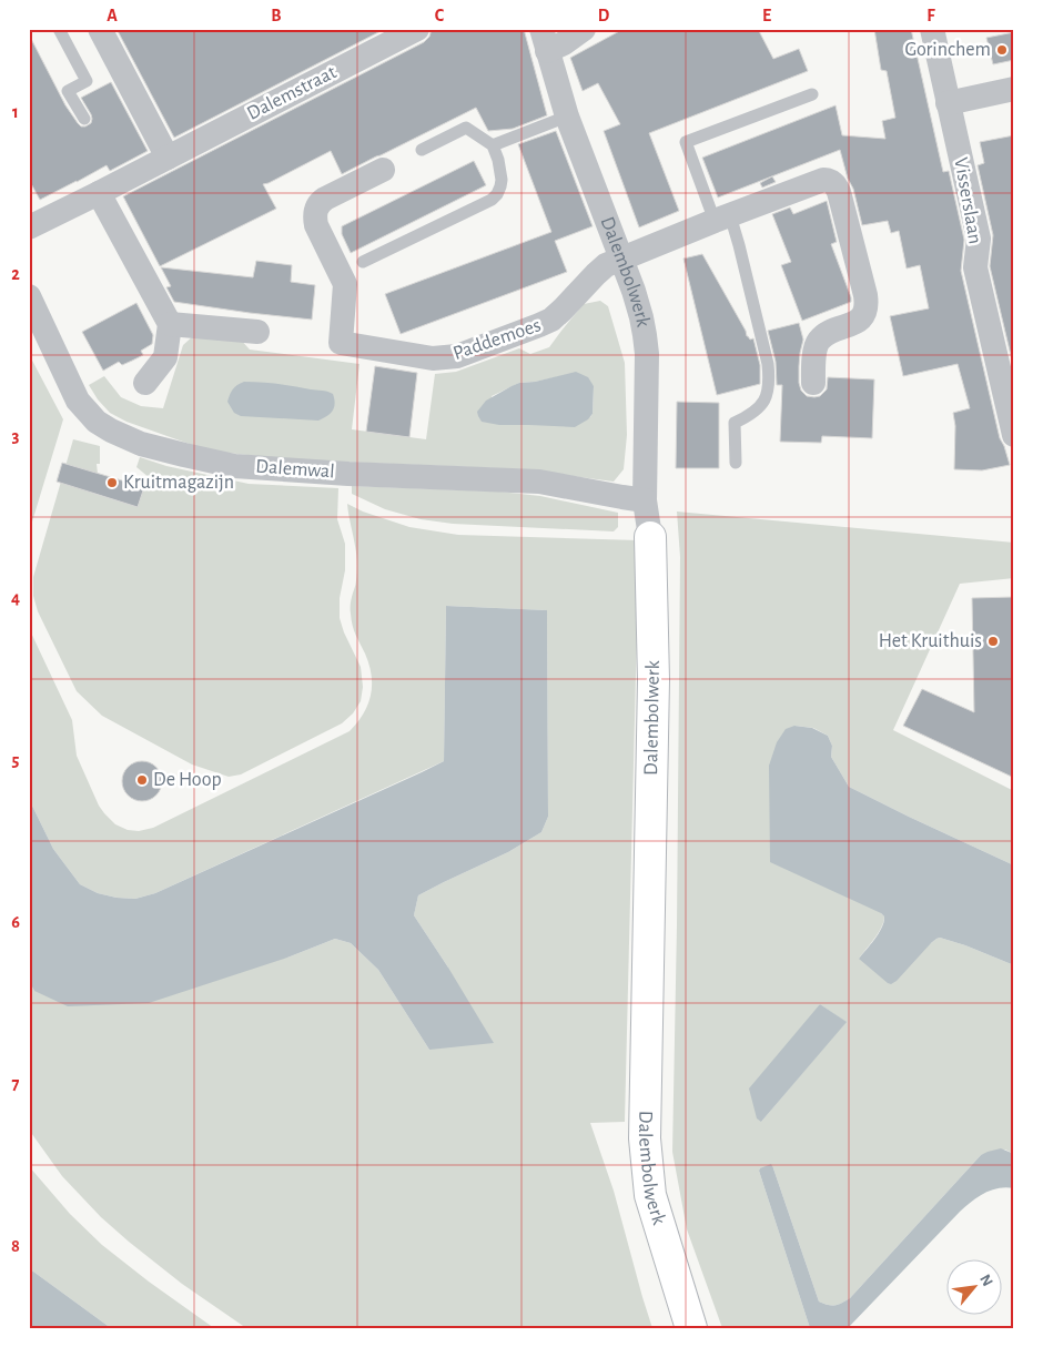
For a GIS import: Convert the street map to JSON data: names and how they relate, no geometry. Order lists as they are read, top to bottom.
{
  "streets": {
    "street": [
      "Dalemstraat",
      "Visserslaan",
      "Dalembolwerk",
      "Paddemoes",
      "Dalemwal"
    ]
  },
  "crossings": [
    ["Dalembolwerk", "Paddemoes"],
    ["Dalembolwerk", "Dalemwal"]
  ],
  "places": [
    "Gorinchem",
    "Kruitmagazijn",
    "Het Kruithuis",
    "De Hoop"
  ],
  "north": "top right",
  "grid": {
    "columns": [
      "A",
      "B",
      "C",
      "D",
      "E",
      "F"
    ],
    "rows": [
      "1",
      "2",
      "3",
      "4",
      "5",
      "6",
      "7",
      "8"
    ]
  }
}
